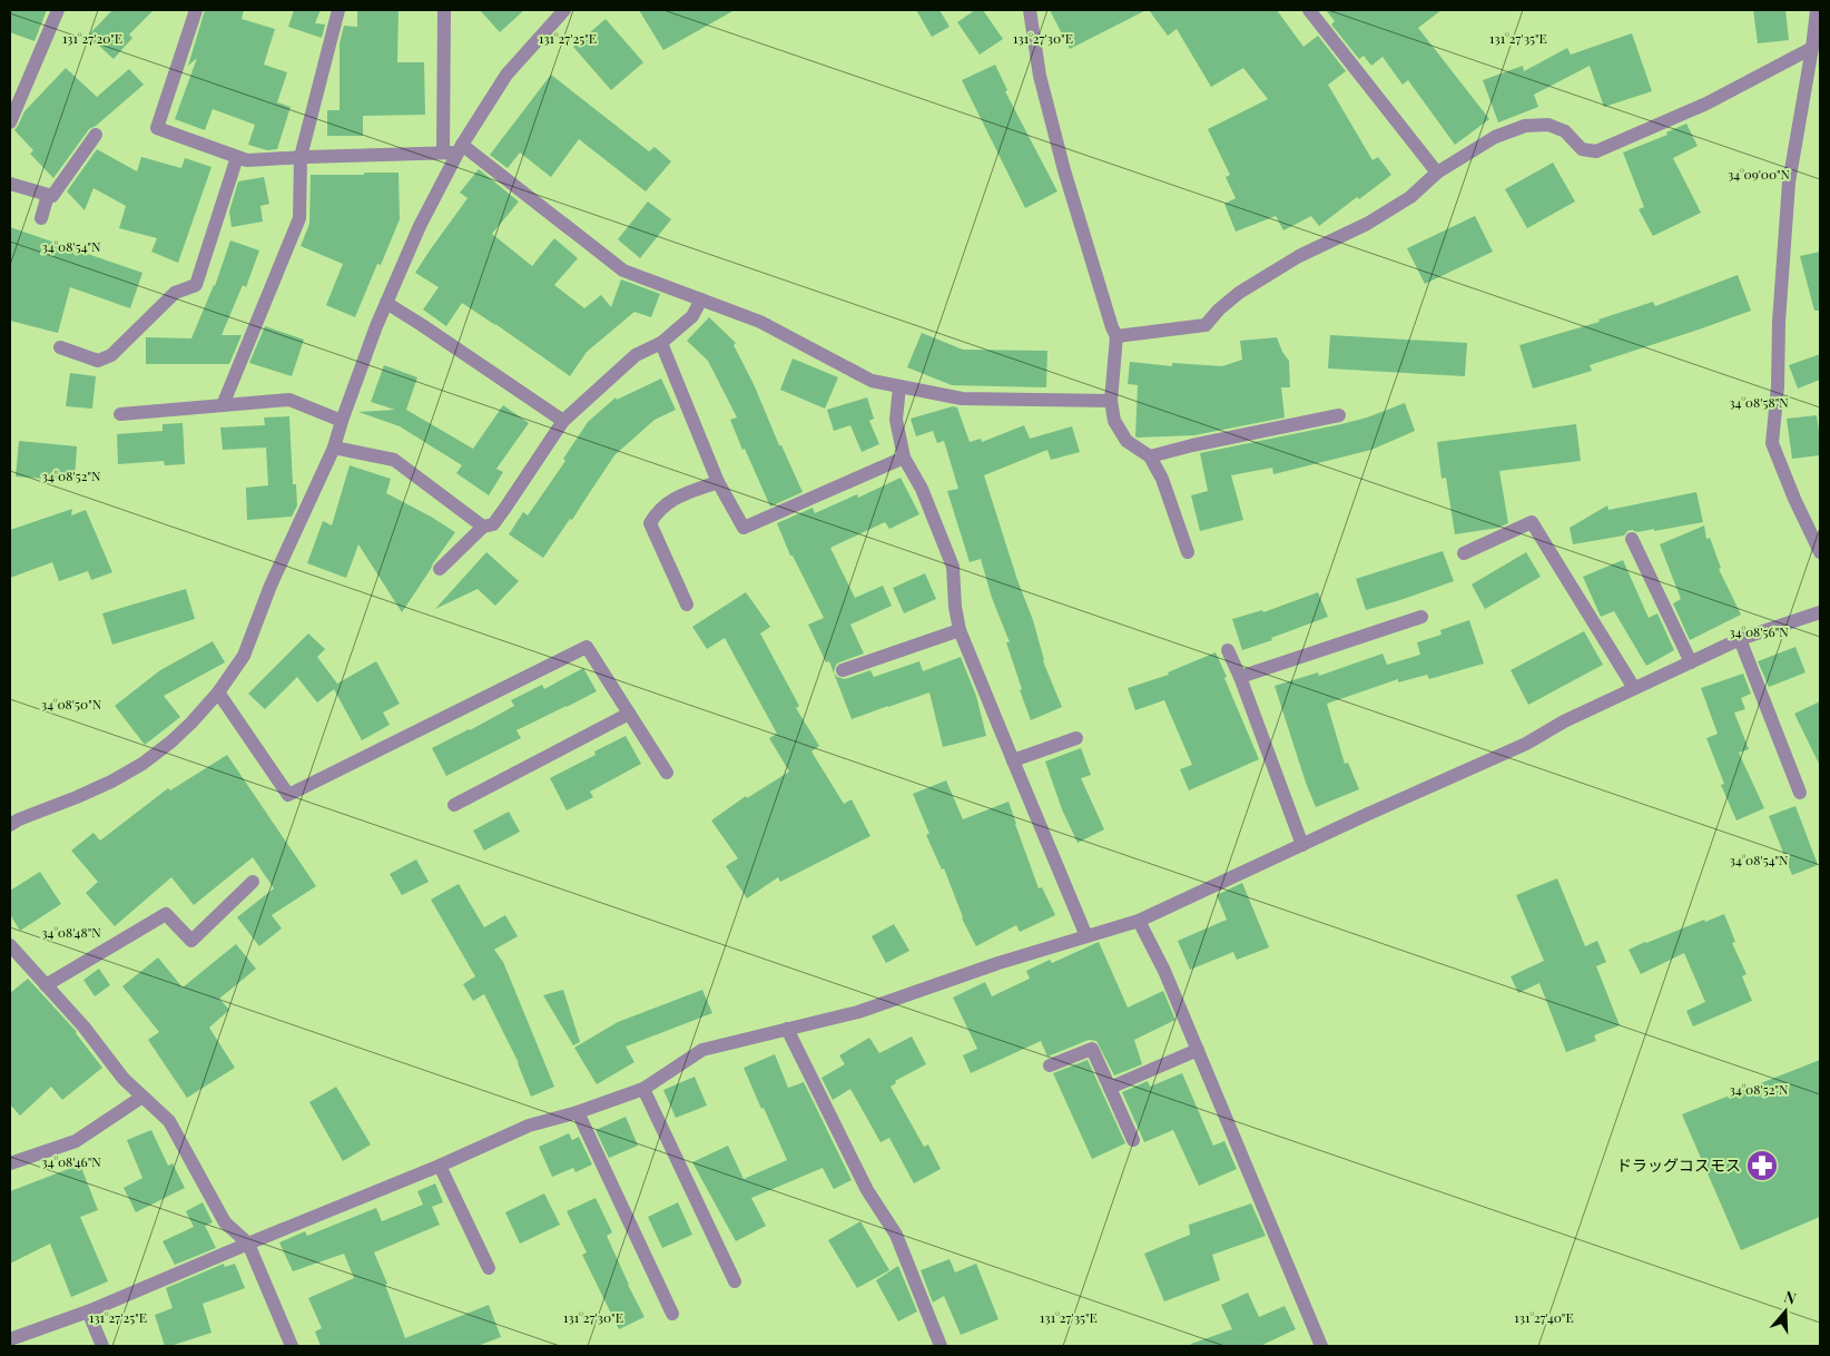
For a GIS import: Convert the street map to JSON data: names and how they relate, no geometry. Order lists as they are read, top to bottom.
{
  "places": {
    "pharmacy": ["ドラッグコスモス"]
  },
  "north": "top",
  "coordinates": [
    "131°27'20\"E",
    "131°27'25\"E",
    "131°27'30\"E",
    "131°27'35\"E",
    "34°09'00\"N",
    "34°08'54\"N",
    "34°08'58\"N",
    "34°08'52\"N",
    "34°08'56\"N",
    "34°08'50\"N",
    "34°08'48\"N",
    "34°08'46\"N",
    "131°27'40\"E"
  ]
}
